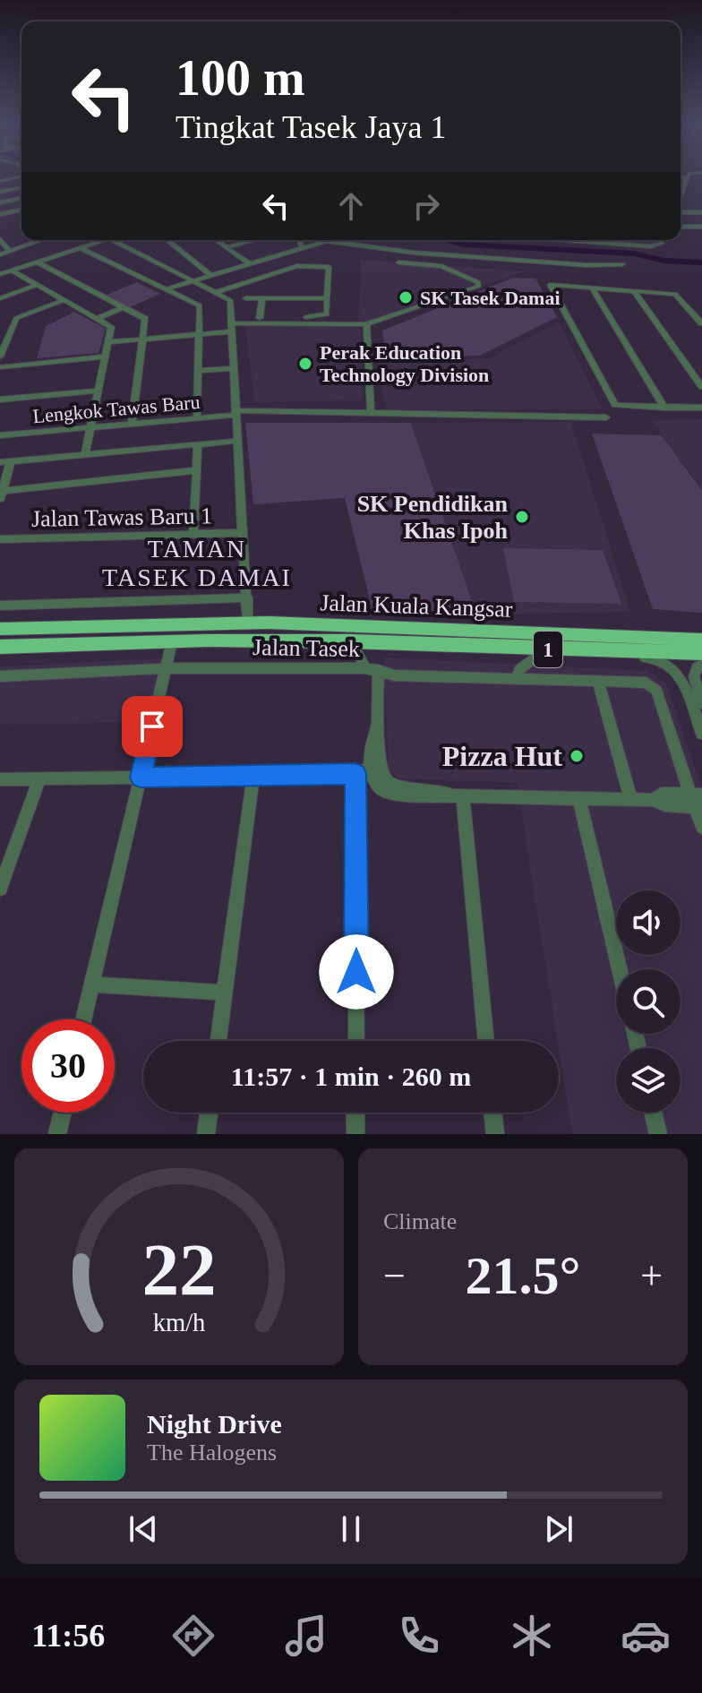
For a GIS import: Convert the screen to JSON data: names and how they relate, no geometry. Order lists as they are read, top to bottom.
{
  "streets": {
    "highway": ["Jalan Kuala Kangsar", "1"],
    "street": ["Lengkok Tawas Baru", "Jalan Tawas Baru 1", "Jalan Tasek"]
  },
  "districts": ["TAMAN TASEK DAMAI"],
  "places": [
    "SK Tasek Damai",
    "Perak Education Technology Division",
    "SK Pendidikan Khas Ipoh",
    "Pizza Hut"
  ],
  "page": {
    "turn": ["100 m", "Tingkat Tasek Jaya 1"],
    "limit": "30",
    "trip": "11:57 · 1 min · 260 m",
    "tile": "Climate",
    "heat": ["−", "21.5°", "+"],
    "song": ["Night Drive", "The Halogens"],
    "tabs": "11:56",
    "gauge": ["22", "km/h"]
  }
}
